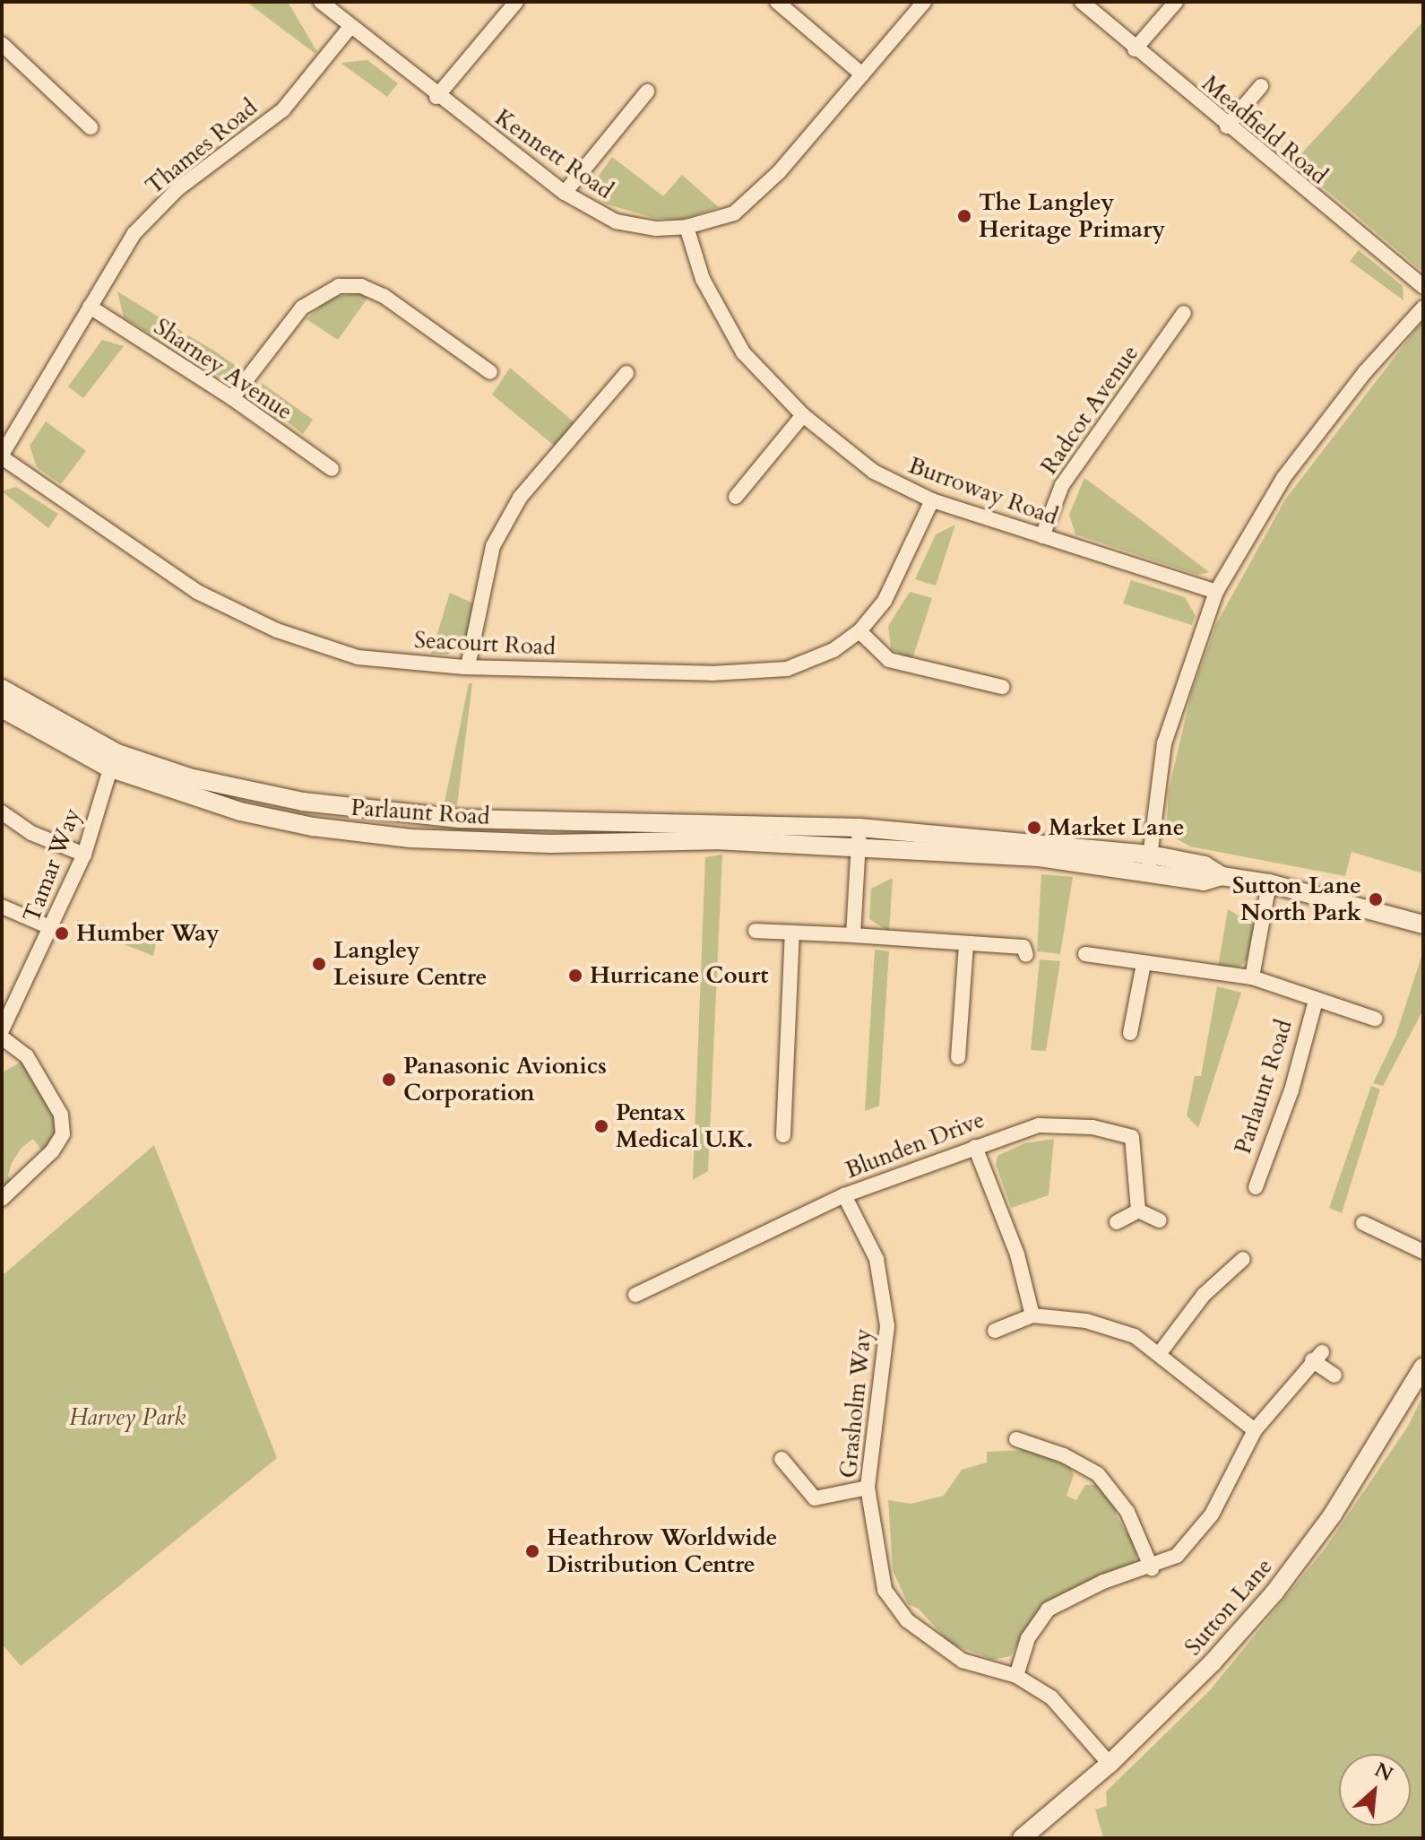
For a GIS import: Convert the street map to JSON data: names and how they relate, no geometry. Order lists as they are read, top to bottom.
{
  "streets": {
    "street": [
      "Meadfield Road",
      "Thames Road",
      "Kennett Road",
      "Sharney Avenue",
      "Radcot Avenue",
      "Burroway Road",
      "Seacourt Road",
      "Parlaunt Road",
      "Tamar Way",
      "Blunden Drive",
      "Grasholm Way",
      "Sutton Lane"
    ]
  },
  "crossings": [
    ["Thames Road", "Kennett Road"],
    ["Thames Road", "Sharney Avenue"],
    ["Thames Road", "Seacourt Road"],
    ["Kennett Road", "Burroway Road"],
    ["Radcot Avenue", "Burroway Road"],
    ["Burroway Road", "Seacourt Road"],
    ["Parlaunt Road", "Tamar Way"],
    ["Blunden Drive", "Grasholm Way"],
    ["Grasholm Way", "Sutton Lane"]
  ],
  "parks": ["Harvey Park"],
  "places": [
    "The Langley Heritage Primary",
    "Market Lane",
    "Sutton Lane North Park",
    "Humber Way",
    "Langley Leisure Centre",
    "Hurricane Court",
    "Panasonic Avionics Corporation",
    "Pentax Medical U.K.",
    "Heathrow Worldwide Distribution Centre"
  ],
  "north": "top right"
}
